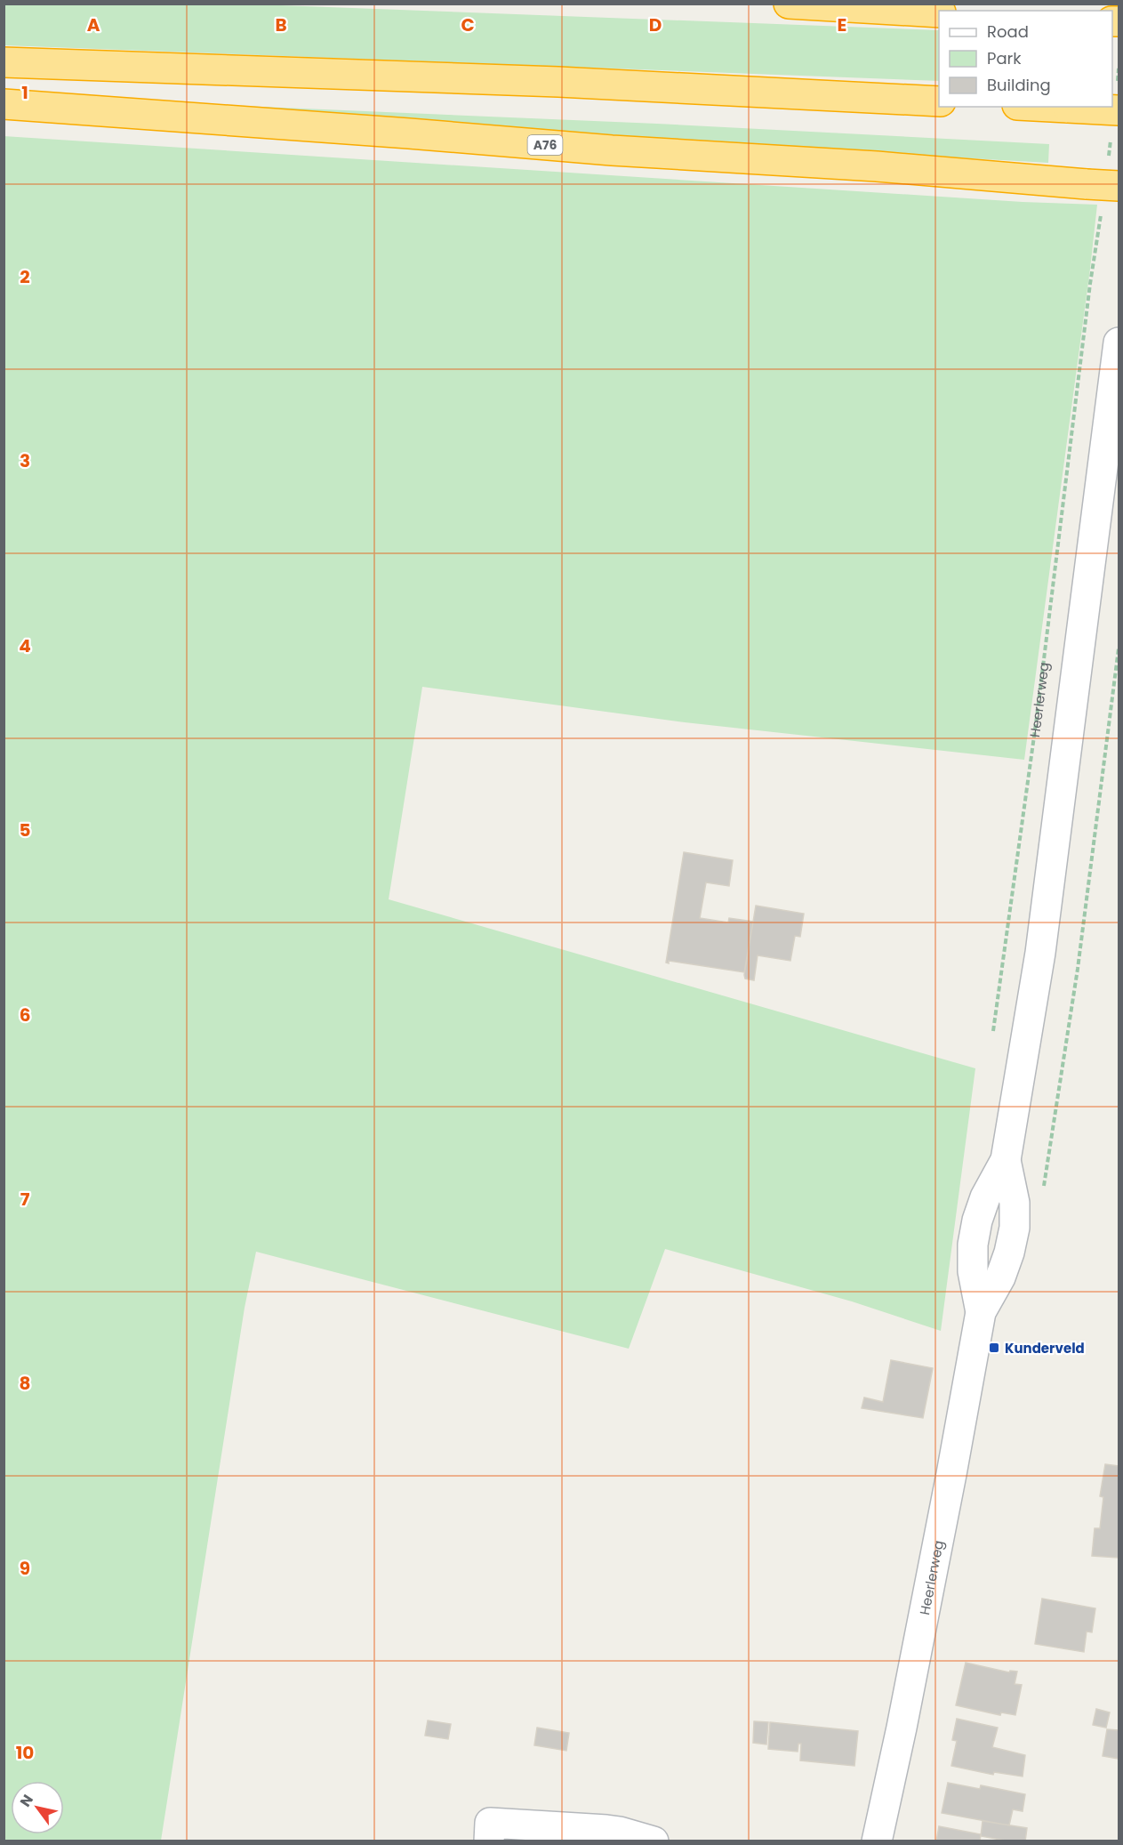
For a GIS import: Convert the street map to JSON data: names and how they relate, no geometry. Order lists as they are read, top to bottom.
{
  "streets": {
    "highway": ["A76"],
    "street": ["Heerlerweg"]
  },
  "places": {
    "transit": ["Kunderveld"]
  },
  "legend": ["Road", "Park", "Building"],
  "north": "top left",
  "grid": {
    "columns": [
      "A",
      "B",
      "C",
      "D",
      "E"
    ],
    "rows": [
      "1",
      "2",
      "3",
      "4",
      "5",
      "6",
      "7",
      "8",
      "9",
      "10"
    ]
  }
}
